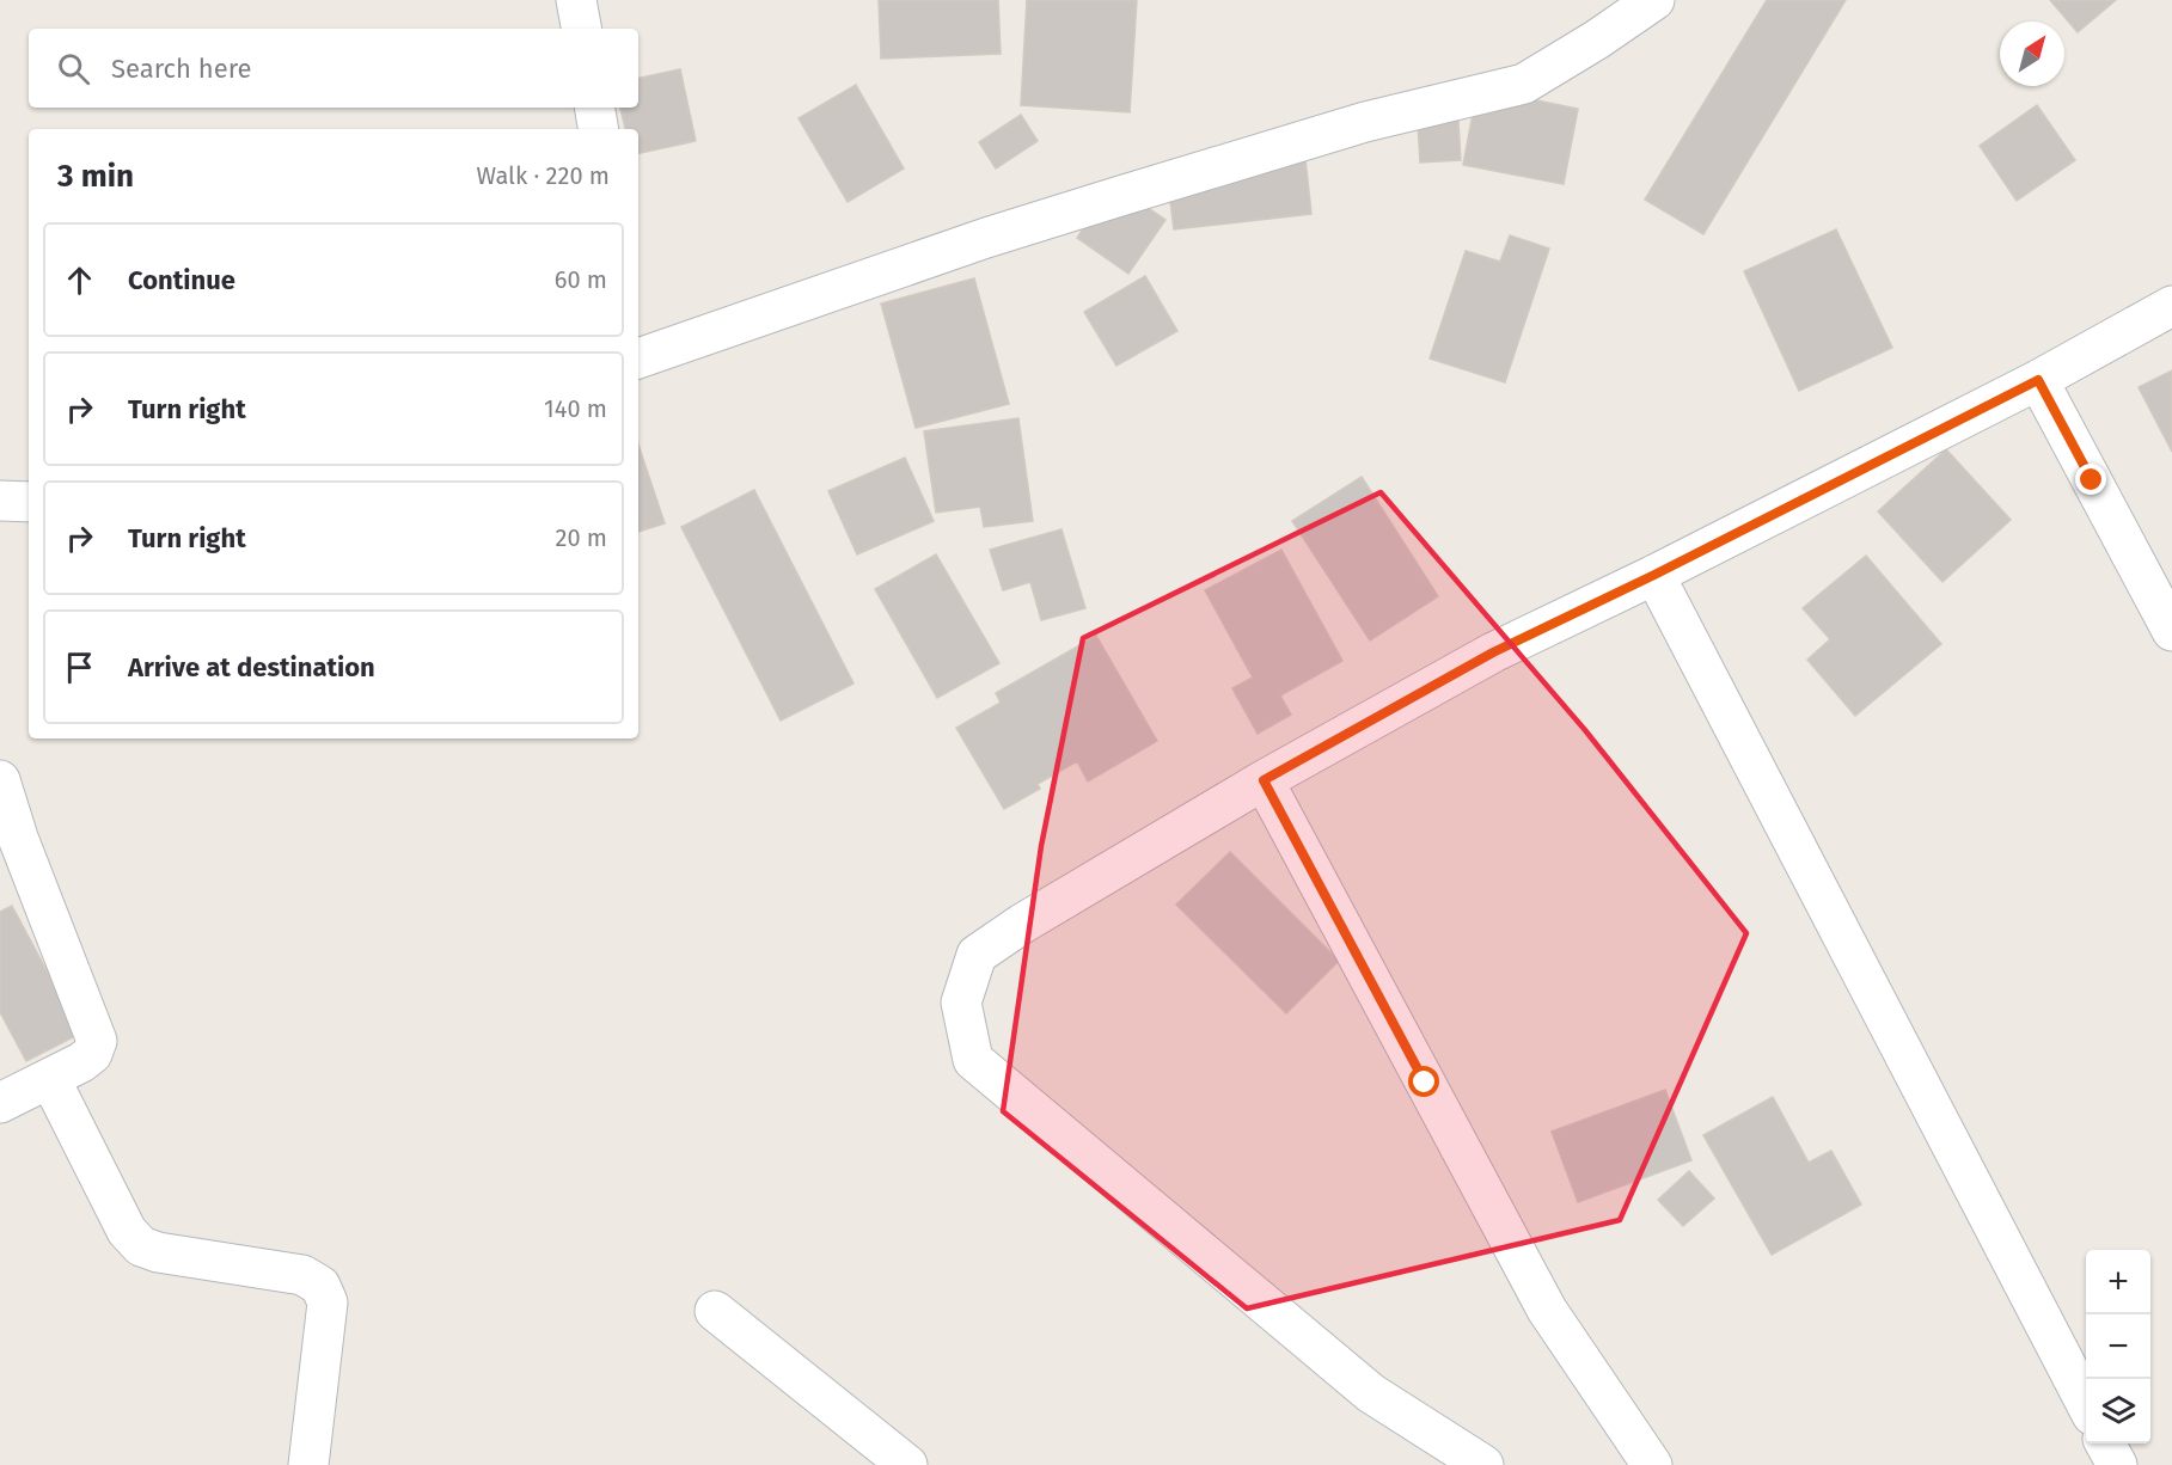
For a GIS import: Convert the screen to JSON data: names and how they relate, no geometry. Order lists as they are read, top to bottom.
{
  "north": "top right",
  "page": {
    "search": "Search here",
    "heading": ["3 min", "Walk · 220 m"],
    "list": [
      ["Continue", "60 m"],
      ["Turn right", "140 m"],
      ["Turn right", "20 m"],
      "Arrive at destination"
    ],
    "map_buttons": ["+", "−"]
  }
}
